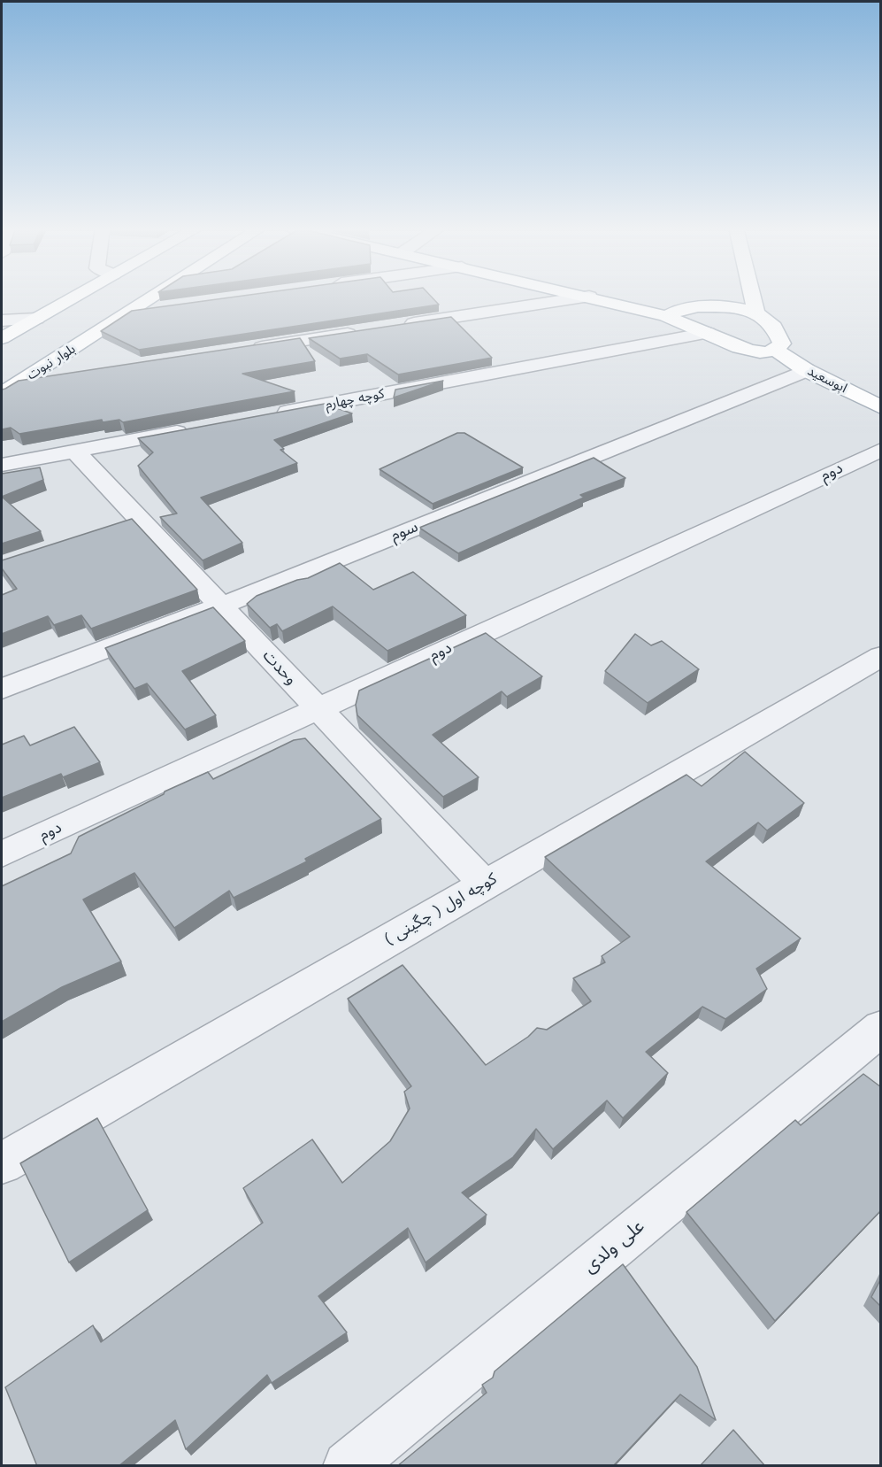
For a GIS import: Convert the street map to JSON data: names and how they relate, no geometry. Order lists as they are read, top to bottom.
{
  "streets": {
    "main road": ["بلوار نبوت", "ابوسعید"],
    "street": [
      "کوچه چهارم",
      "دوم",
      "سوم",
      "وحدت",
      "کوچه اول ( چگینی )",
      "علی ولدی"
    ]
  },
  "crossings": [
    ["ابوسعید", "سوم"],
    ["دوم", "وحدت"],
    ["سوم", "وحدت"],
    ["وحدت", "کوچه اول ( چگینی )"]
  ]
}
